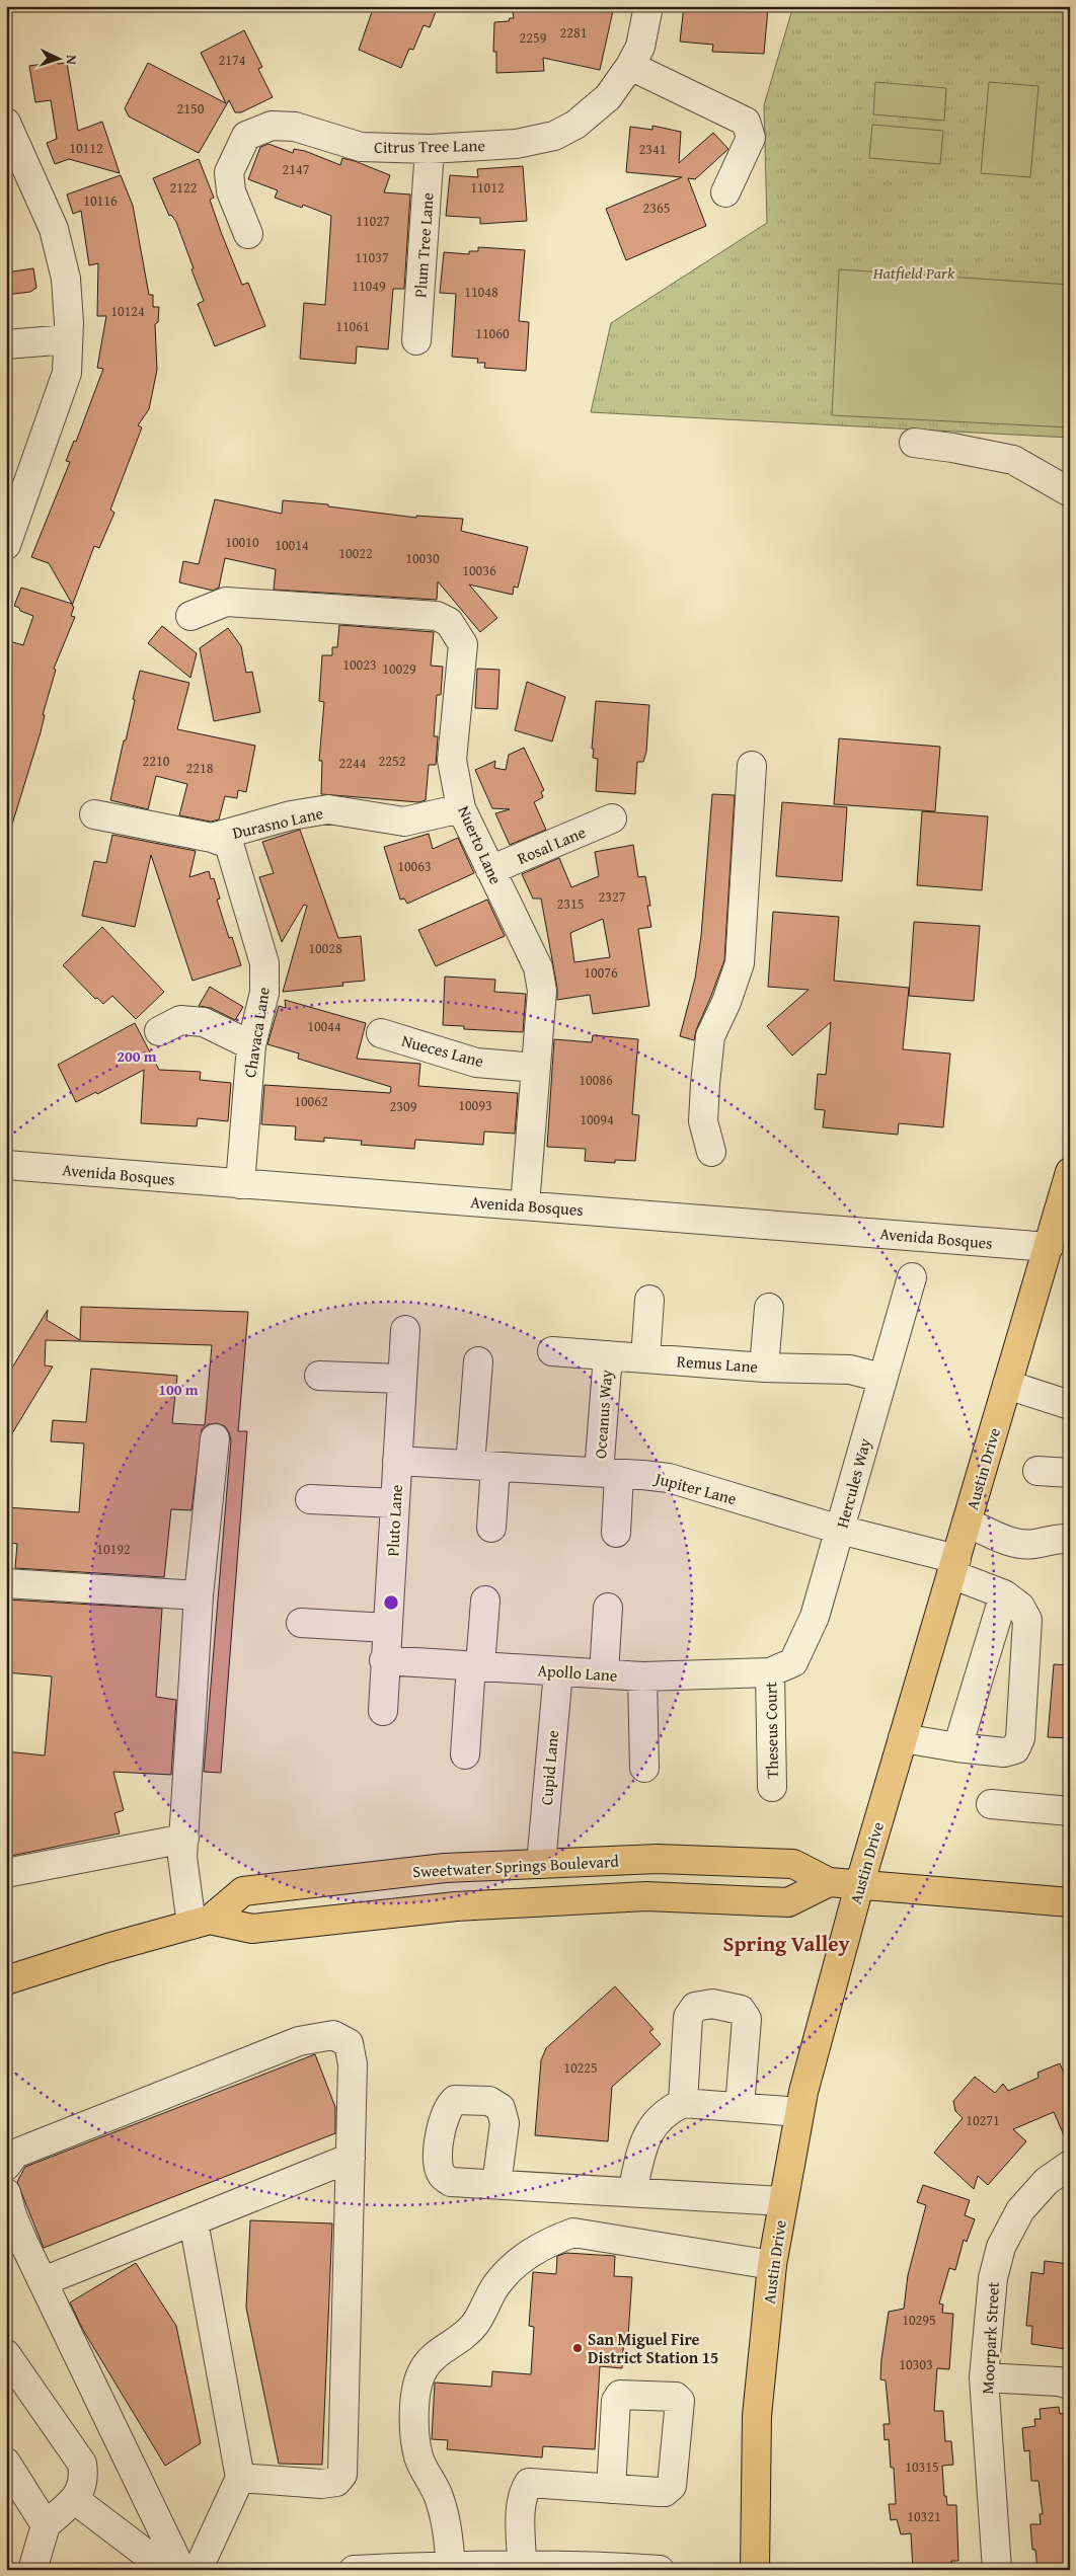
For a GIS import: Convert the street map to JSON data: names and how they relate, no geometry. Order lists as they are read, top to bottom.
{
  "streets": {
    "main road": ["Austin Drive", "Sweetwater Springs Boulevard"],
    "street": [
      "Citrus Tree Lane",
      "Plum Tree Lane",
      "Durasno Lane",
      "Nuerto Lane",
      "Rosal Lane",
      "Chavaca Lane",
      "Nueces Lane",
      "Avenida Bosques",
      "Remus Lane",
      "Oceanus Way",
      "Hercules Way",
      "Jupiter Lane",
      "Pluto Lane",
      "Apollo Lane",
      "Theseus Court",
      "Cupid Lane",
      "Moorpark Street"
    ]
  },
  "crossings": [
    ["Citrus Tree Lane", "Plum Tree Lane"],
    ["Durasno Lane", "Nuerto Lane"],
    ["Durasno Lane", "Chavaca Lane"],
    ["Nuerto Lane", "Rosal Lane"],
    ["Nuerto Lane", "Nueces Lane"],
    ["Nuerto Lane", "Avenida Bosques"],
    ["Chavaca Lane", "Avenida Bosques"],
    ["Avenida Bosques", "Austin Drive"],
    ["Remus Lane", "Oceanus Way"],
    ["Remus Lane", "Hercules Way"],
    ["Oceanus Way", "Jupiter Lane"],
    ["Austin Drive", "Jupiter Lane"],
    ["Austin Drive", "Sweetwater Springs Boulevard"],
    ["Hercules Way", "Jupiter Lane"],
    ["Hercules Way", "Apollo Lane"],
    ["Hercules Way", "Theseus Court"],
    ["Jupiter Lane", "Pluto Lane"],
    ["Pluto Lane", "Apollo Lane"],
    ["Apollo Lane", "Theseus Court"],
    ["Apollo Lane", "Cupid Lane"],
    ["Cupid Lane", "Sweetwater Springs Boulevard"]
  ],
  "districts": ["Spring Valley"],
  "parks": ["Hatfield Park"],
  "places": ["San Miguel Fire District Station 15"],
  "house_numbers": [
    "2281",
    "2259",
    "2174",
    "2150",
    "10112",
    "2341",
    "2147",
    "2122",
    "11012",
    "10116",
    "2365",
    "11027",
    "11037",
    "11049",
    "11048",
    "10124",
    "11061",
    "11060",
    "10010",
    "10014",
    "10022",
    "10030",
    "10036",
    "10023",
    "10029",
    "2210",
    "2252",
    "2244",
    "2218",
    "10063",
    "2327",
    "2315",
    "10028",
    "10076",
    "10044",
    "10086",
    "10062",
    "10093",
    "2309",
    "10094",
    "10192",
    "10225",
    "10271",
    "10295",
    "10303",
    "10315",
    "10321"
  ],
  "north": "right",
  "rings": ["200 m", "100 m"]
}
